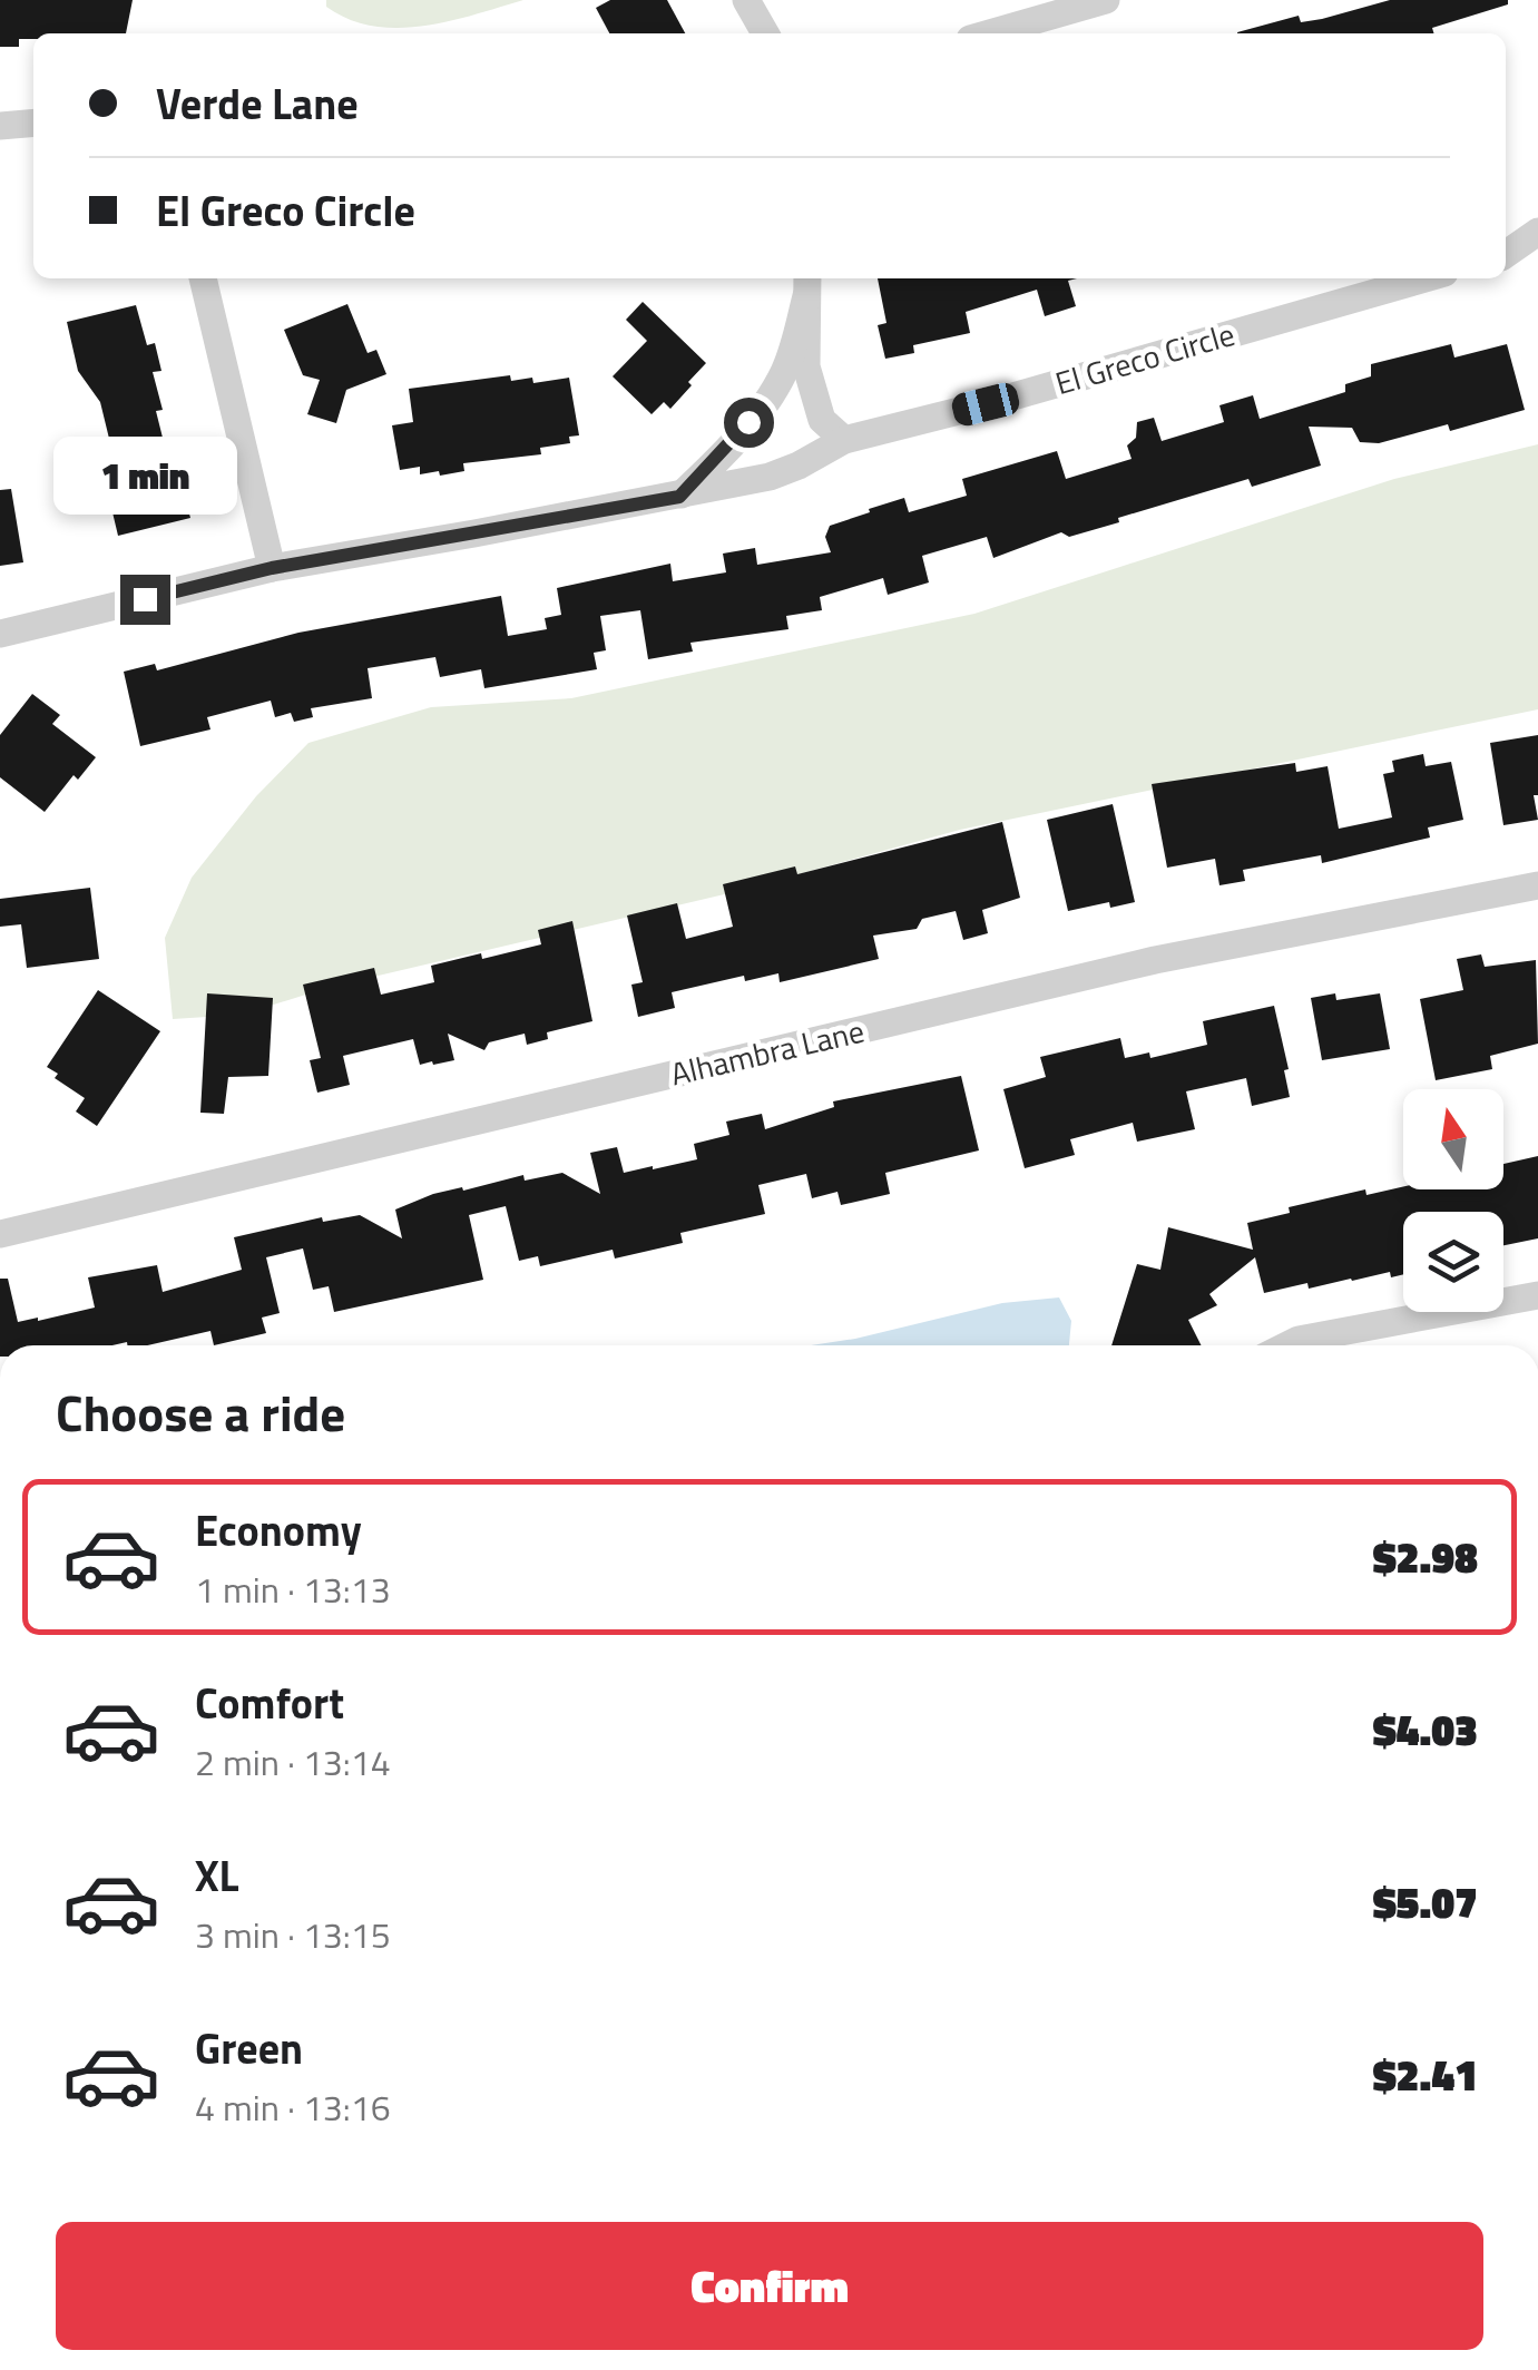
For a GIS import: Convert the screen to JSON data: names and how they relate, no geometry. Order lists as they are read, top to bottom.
{
  "streets": {
    "street": ["El Greco Circle", "Alhambra Lane"]
  },
  "north": "top",
  "page": {
    "banner": ["Verde Lane", "El Greco Circle"],
    "bubble": "1 min",
    "heading": "Choose a ride",
    "list": [
      {
        "name": "Economy",
        "note": "1 min · 13:13",
        "value": "$2.98"
      },
      {
        "name": "Comfort",
        "note": "2 min · 13:14",
        "value": "$4.03"
      },
      {
        "name": "XL",
        "note": "3 min · 13:15",
        "value": "$5.07"
      },
      {
        "name": "Green",
        "note": "4 min · 13:16",
        "value": "$2.41"
      }
    ],
    "buttons": "Confirm"
  }
}
